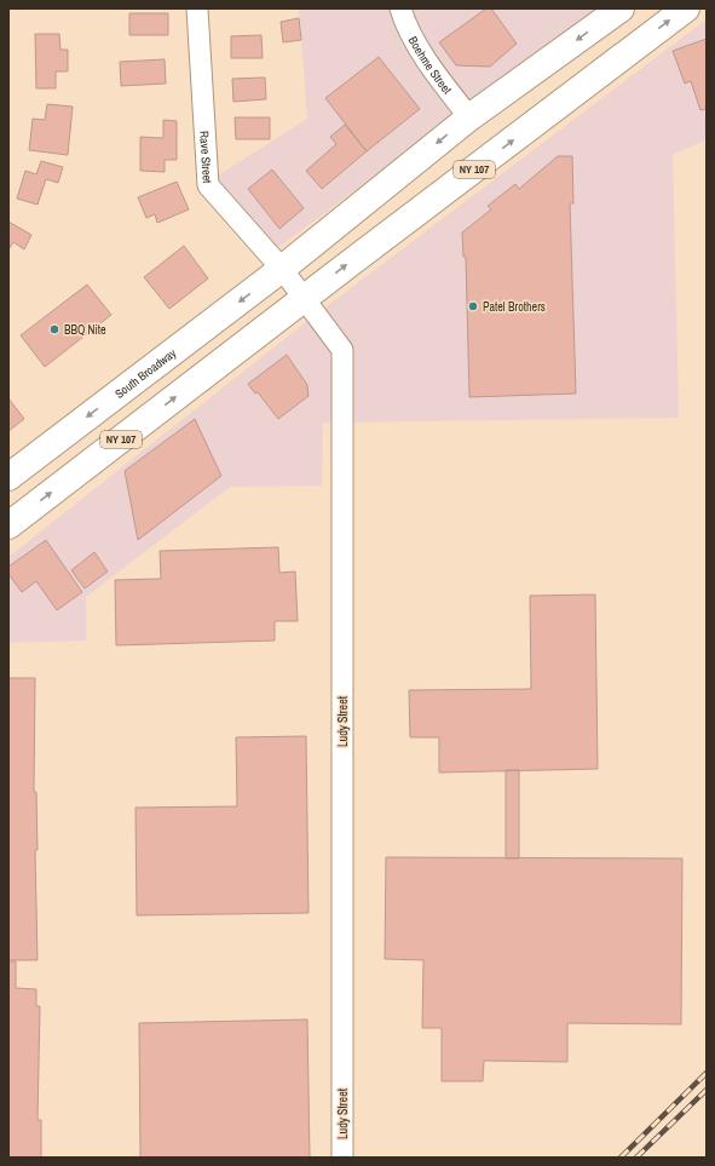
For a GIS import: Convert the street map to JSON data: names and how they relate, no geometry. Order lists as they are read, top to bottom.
{
  "streets": {
    "main road": ["NY 107", "South Broadway"],
    "street": ["Boehme Street", "Rave Street", "Ludy Street"]
  },
  "crossings": [
    ["Boehme Street", "South Broadway"],
    ["Rave Street", "NY 107"],
    ["Rave Street", "South Broadway"],
    ["Rave Street", "Ludy Street"],
    ["NY 107", "Ludy Street"]
  ],
  "places": ["Patel Brothers", "BBQ Nite"]
}
